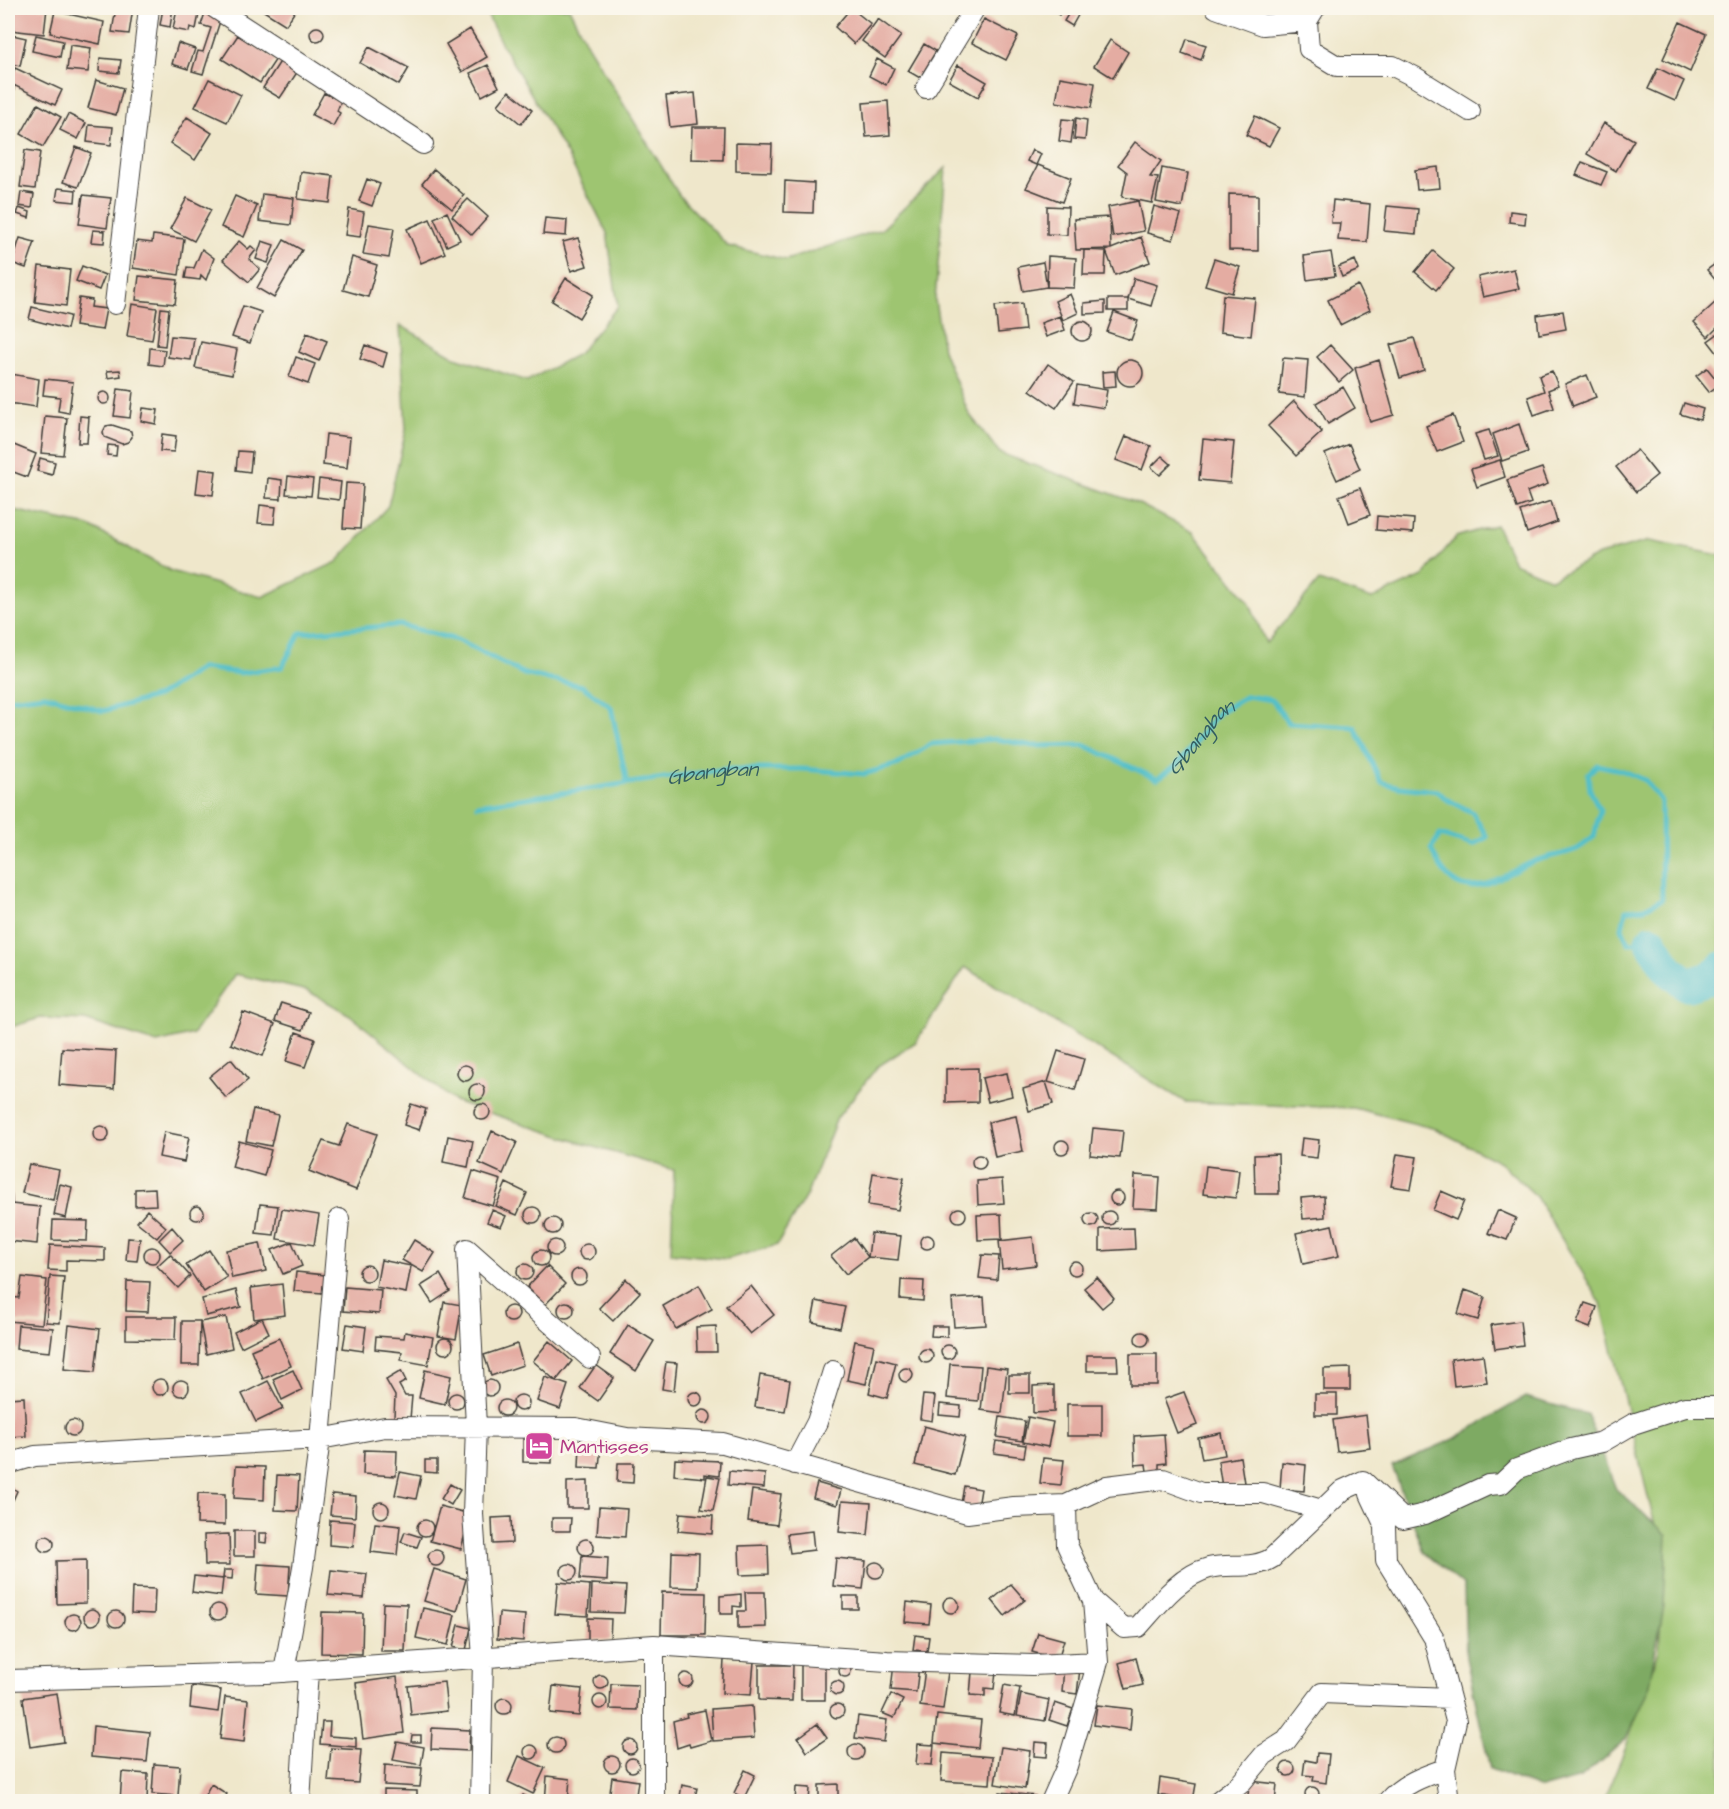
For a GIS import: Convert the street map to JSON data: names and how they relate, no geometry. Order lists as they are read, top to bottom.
{
  "water": ["Gbangban"],
  "places": {
    "hotel": ["Mantisses"]
  }
}
